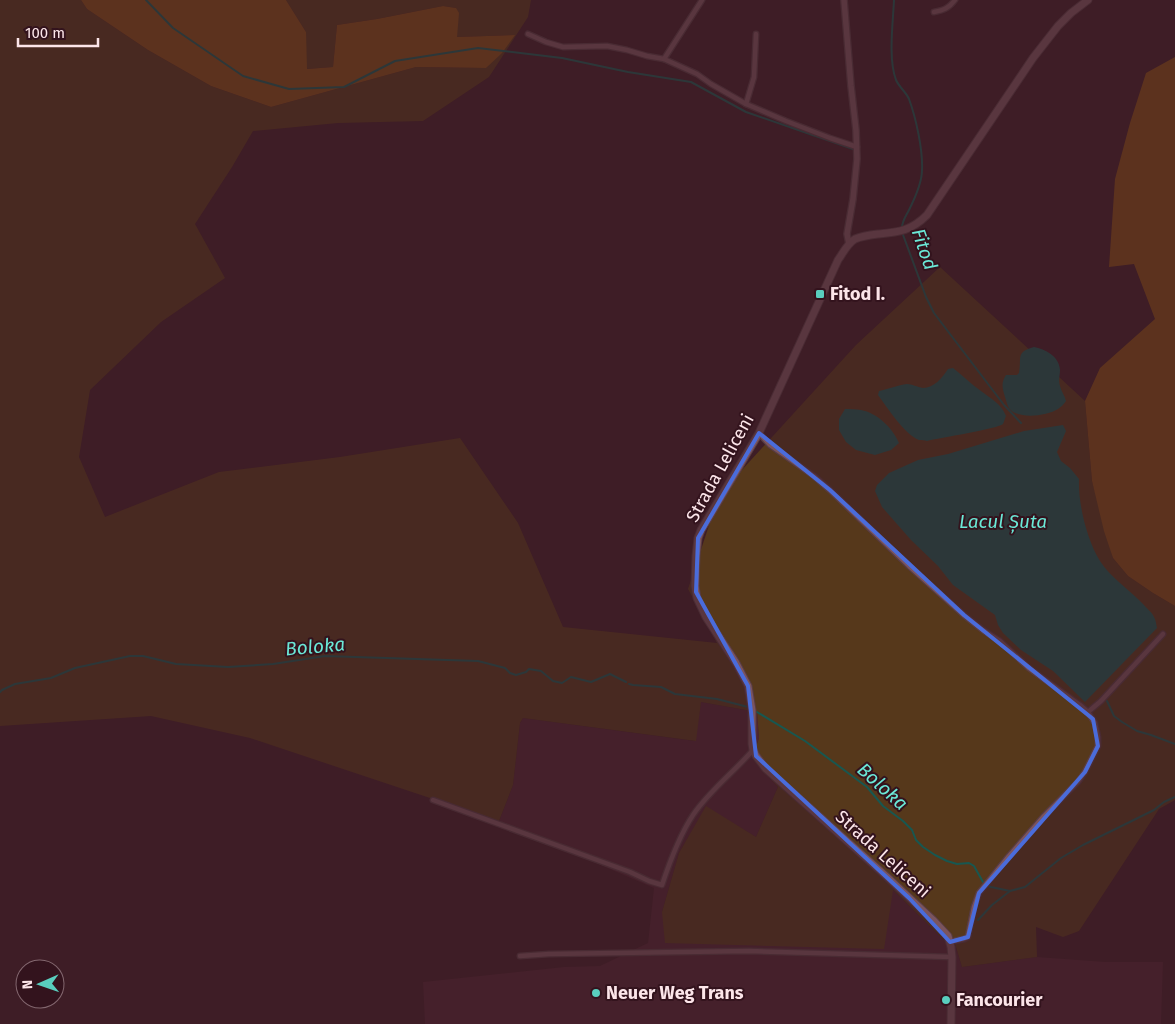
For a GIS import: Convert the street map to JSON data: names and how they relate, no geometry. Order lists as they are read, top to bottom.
{
  "streets": {
    "main road": ["Strada Leliceni"]
  },
  "water": ["Fitod", "Lacul Șuta", "Boloka"],
  "places": {
    "transit": ["Fitod I."],
    "other": ["Neuer Weg Trans", "Fancourier"]
  },
  "scale_bar": "100 m",
  "north": "left"
}
